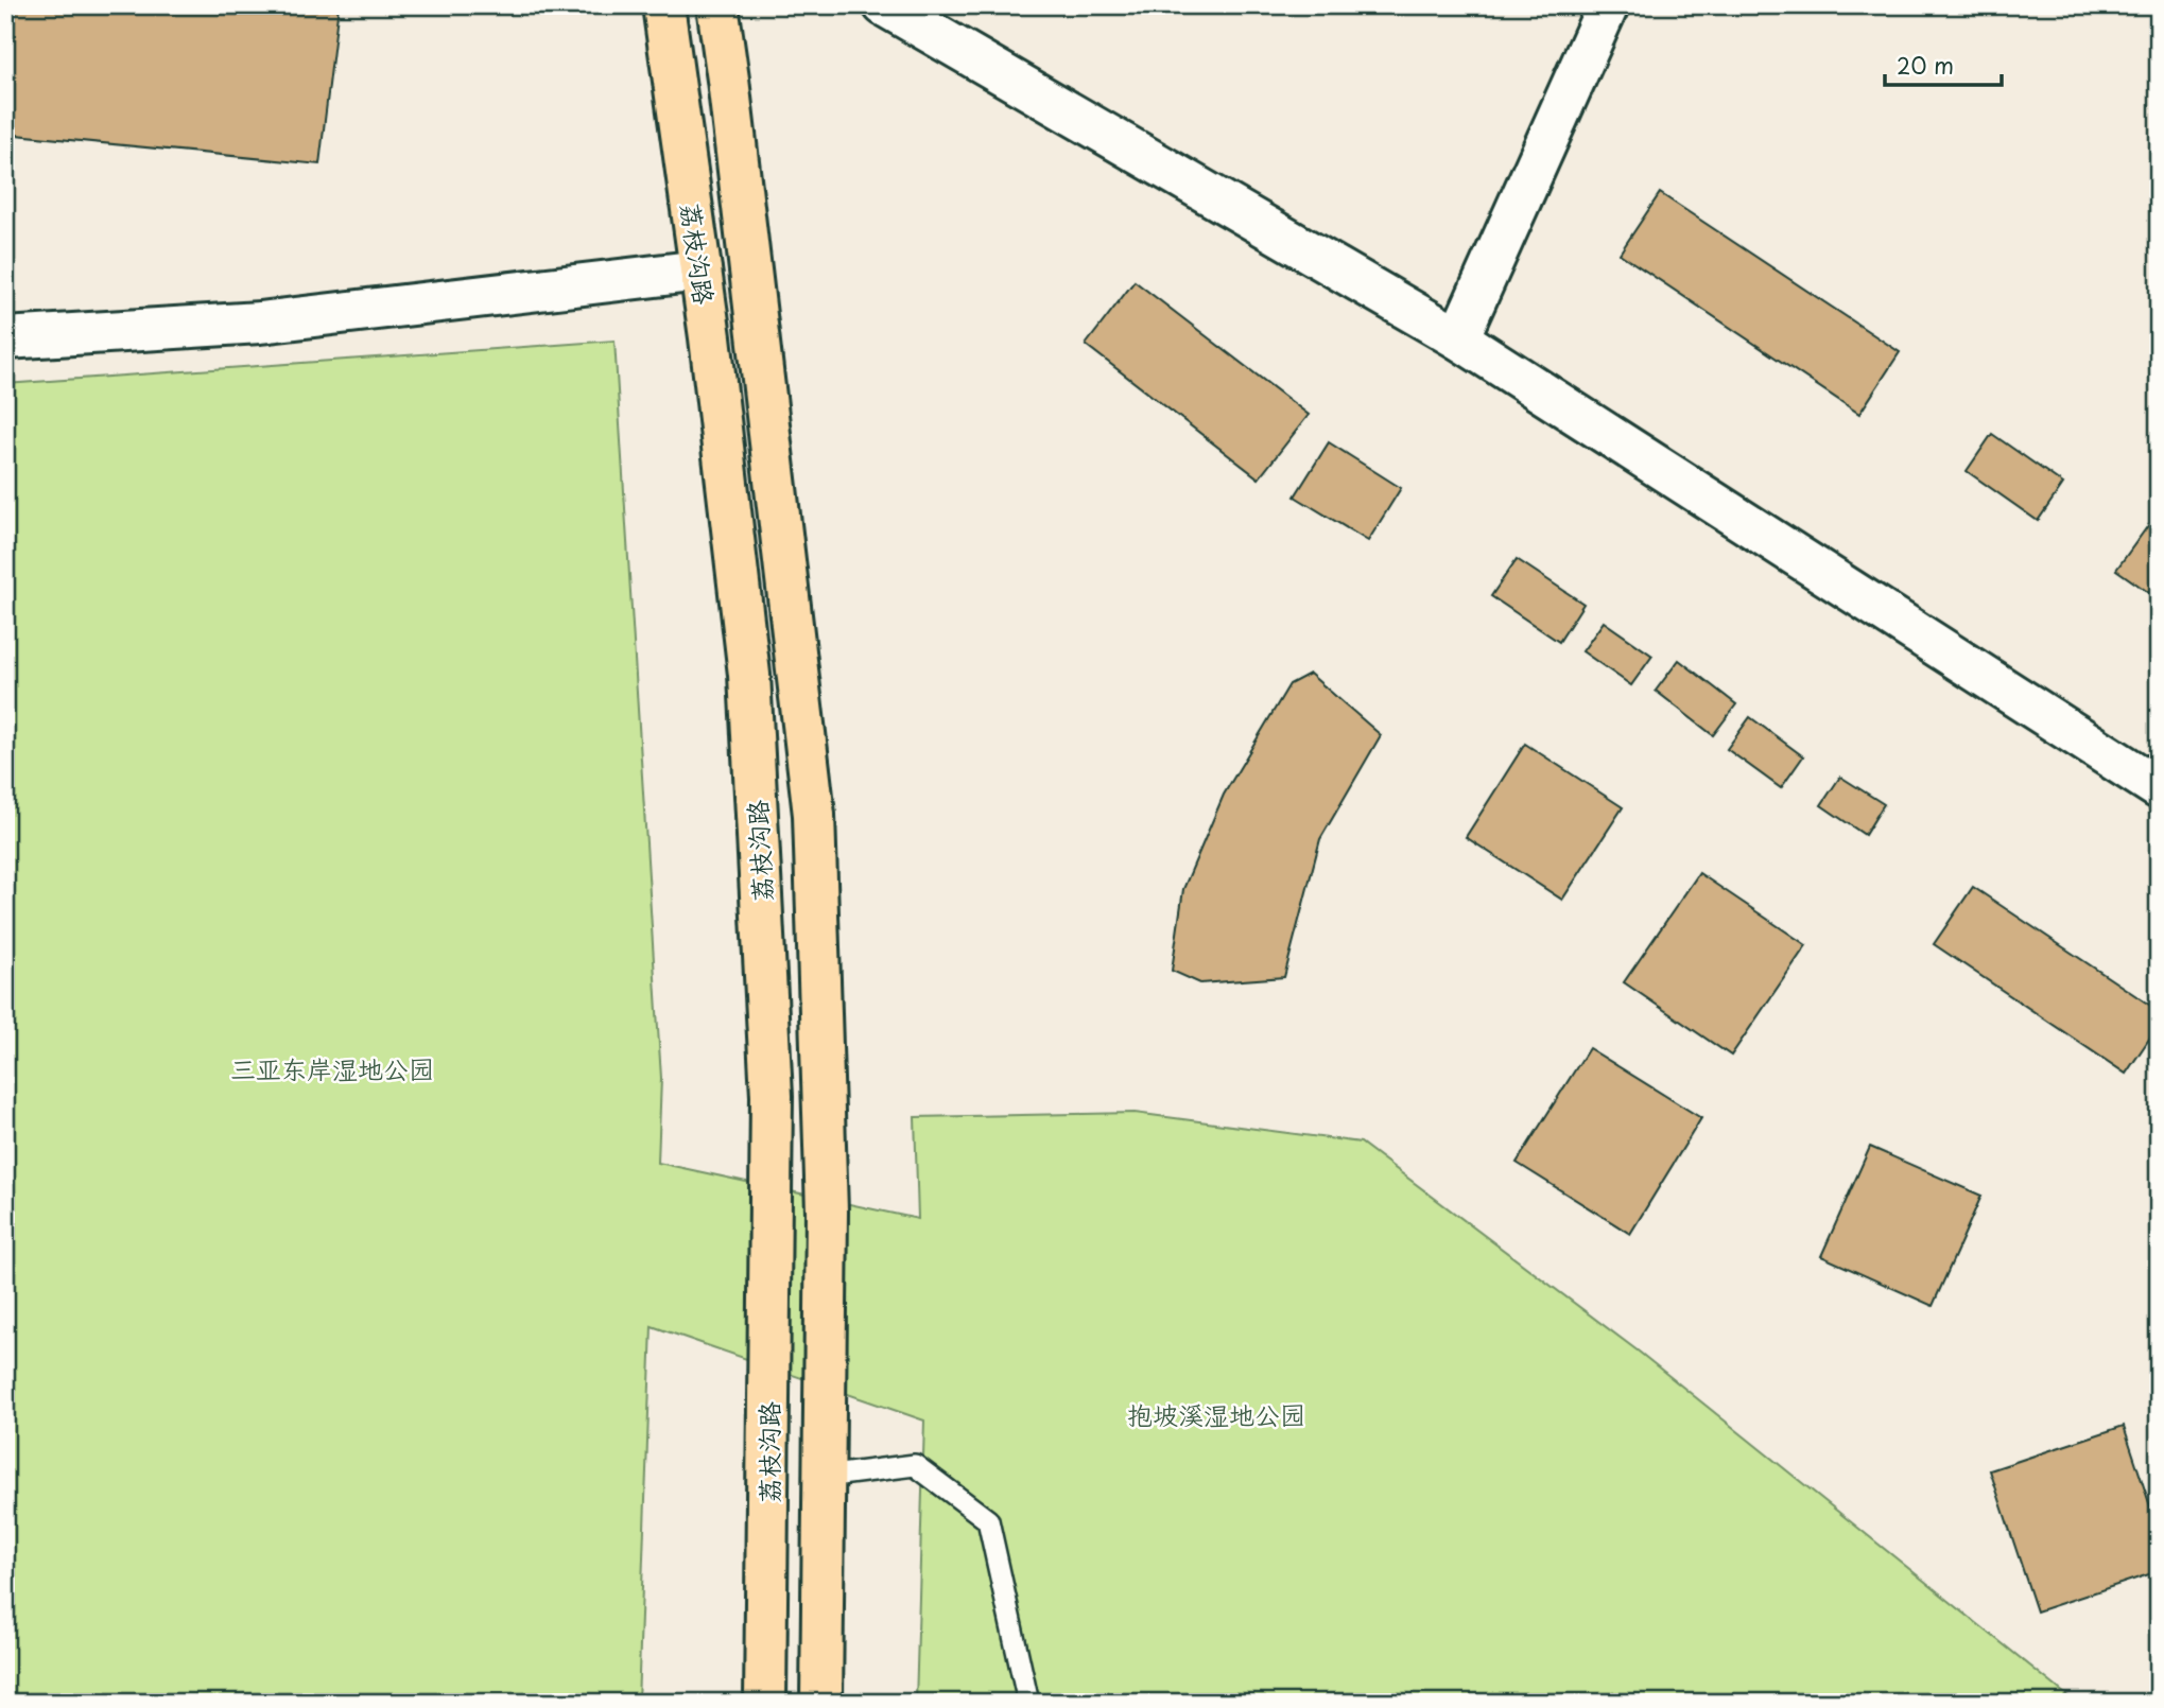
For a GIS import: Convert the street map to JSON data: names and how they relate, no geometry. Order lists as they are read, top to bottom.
{
  "streets": {
    "main road": ["荔枝沟路"]
  },
  "parks": ["三亚东岸湿地公园", "抱坡溪湿地公园"],
  "scale_bar": "20 m"
}
